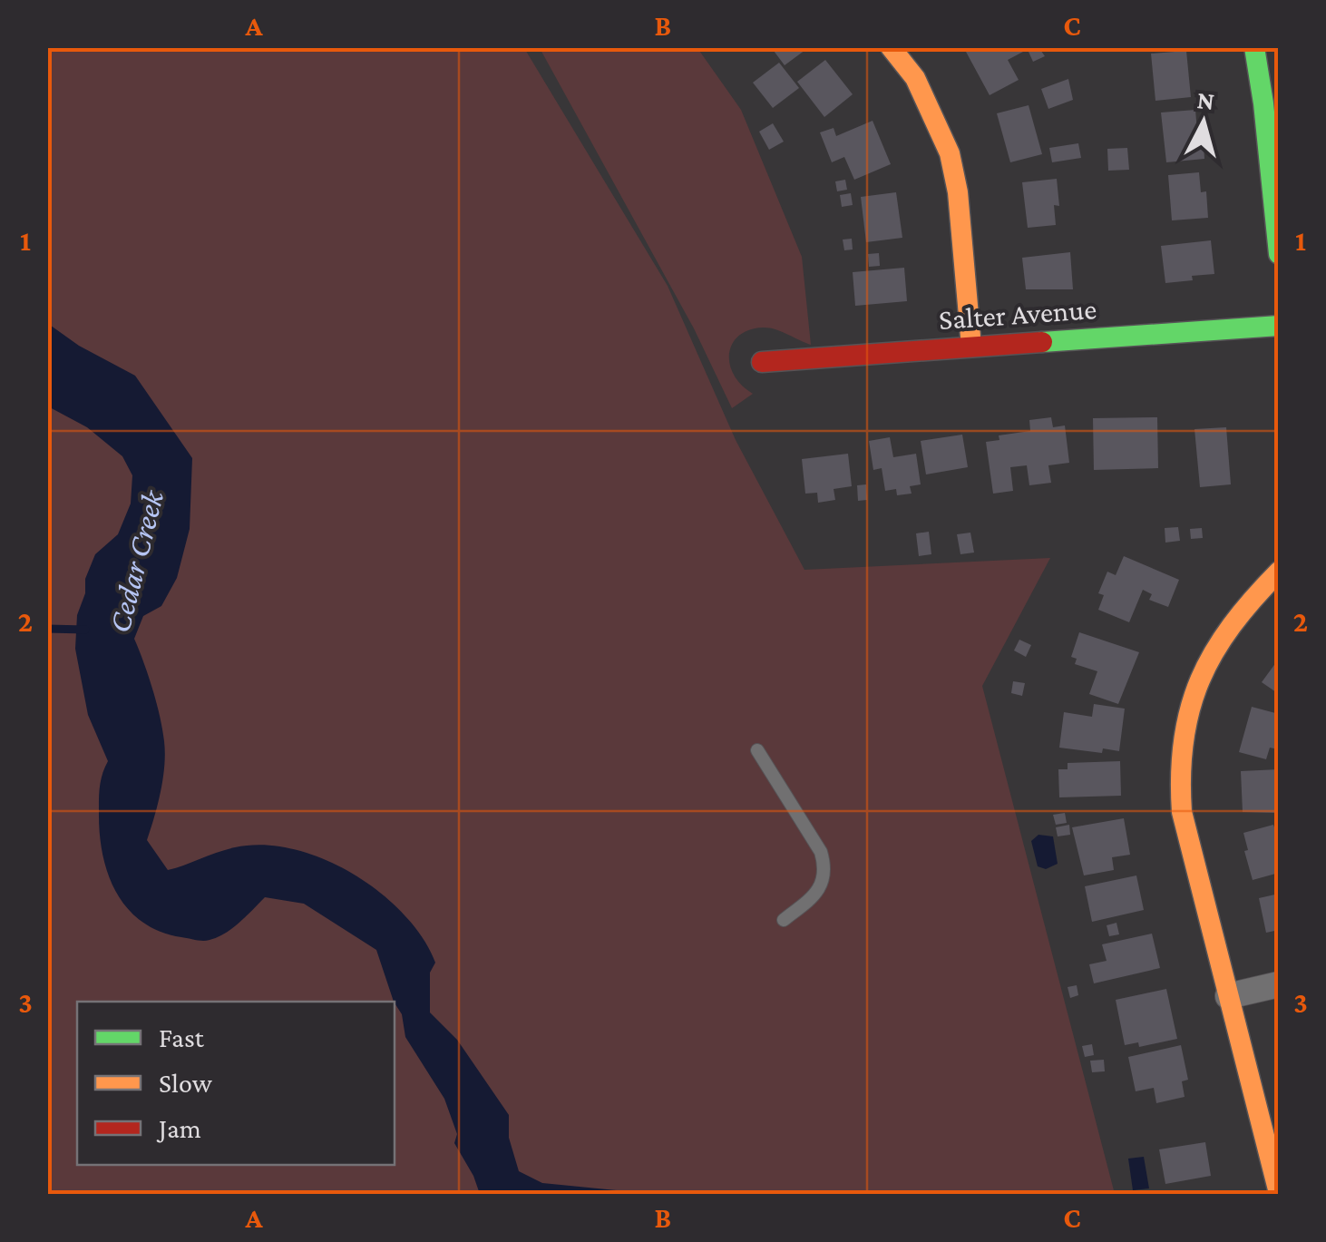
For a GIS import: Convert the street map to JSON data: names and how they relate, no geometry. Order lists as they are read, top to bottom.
{
  "streets": {
    "street": ["Salter Avenue"]
  },
  "water": ["Cedar Creek"],
  "legend": ["Fast", "Slow", "Jam"],
  "north": "top",
  "grid": {
    "columns": ["A", "B", "C"],
    "rows": ["1", "2", "3"]
  }
}
